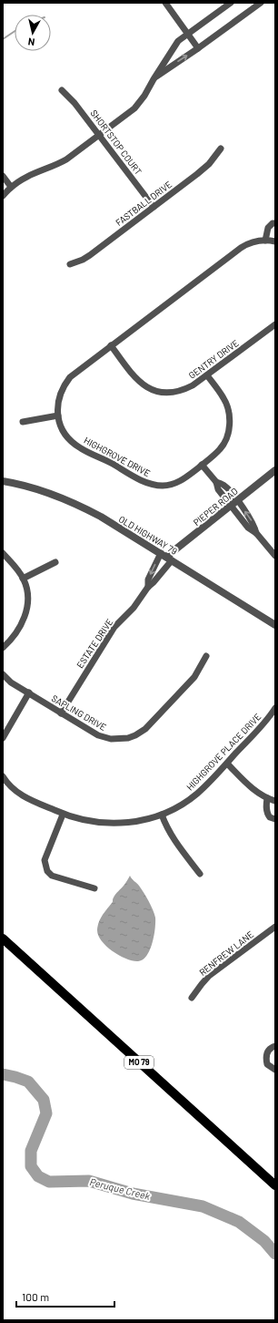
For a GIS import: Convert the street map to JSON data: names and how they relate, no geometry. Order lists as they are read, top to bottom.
{
  "streets": {
    "main road": ["MO 79"],
    "street": [
      "SHORTSTOP COURT",
      "FASTBALL DRIVE",
      "GENTRY DRIVE",
      "HIGHGROVE DRIVE",
      "PIEPER ROAD",
      "OLD HIGHWAY 79",
      "ESTATE DRIVE",
      "SAPLING DRIVE",
      "HIGHGROVE PLACE DRIVE",
      "RENFREW LANE"
    ]
  },
  "crossings": [
    ["SHORTSTOP COURT", "FASTBALL DRIVE"],
    ["GENTRY DRIVE", "HIGHGROVE DRIVE"],
    ["PIEPER ROAD", "OLD HIGHWAY 79"],
    ["PIEPER ROAD", "ESTATE DRIVE"],
    ["OLD HIGHWAY 79", "ESTATE DRIVE"],
    ["ESTATE DRIVE", "SAPLING DRIVE"]
  ],
  "water": ["Peruque Creek"],
  "scale_bar": "100 m",
  "north": "bottom"
}
